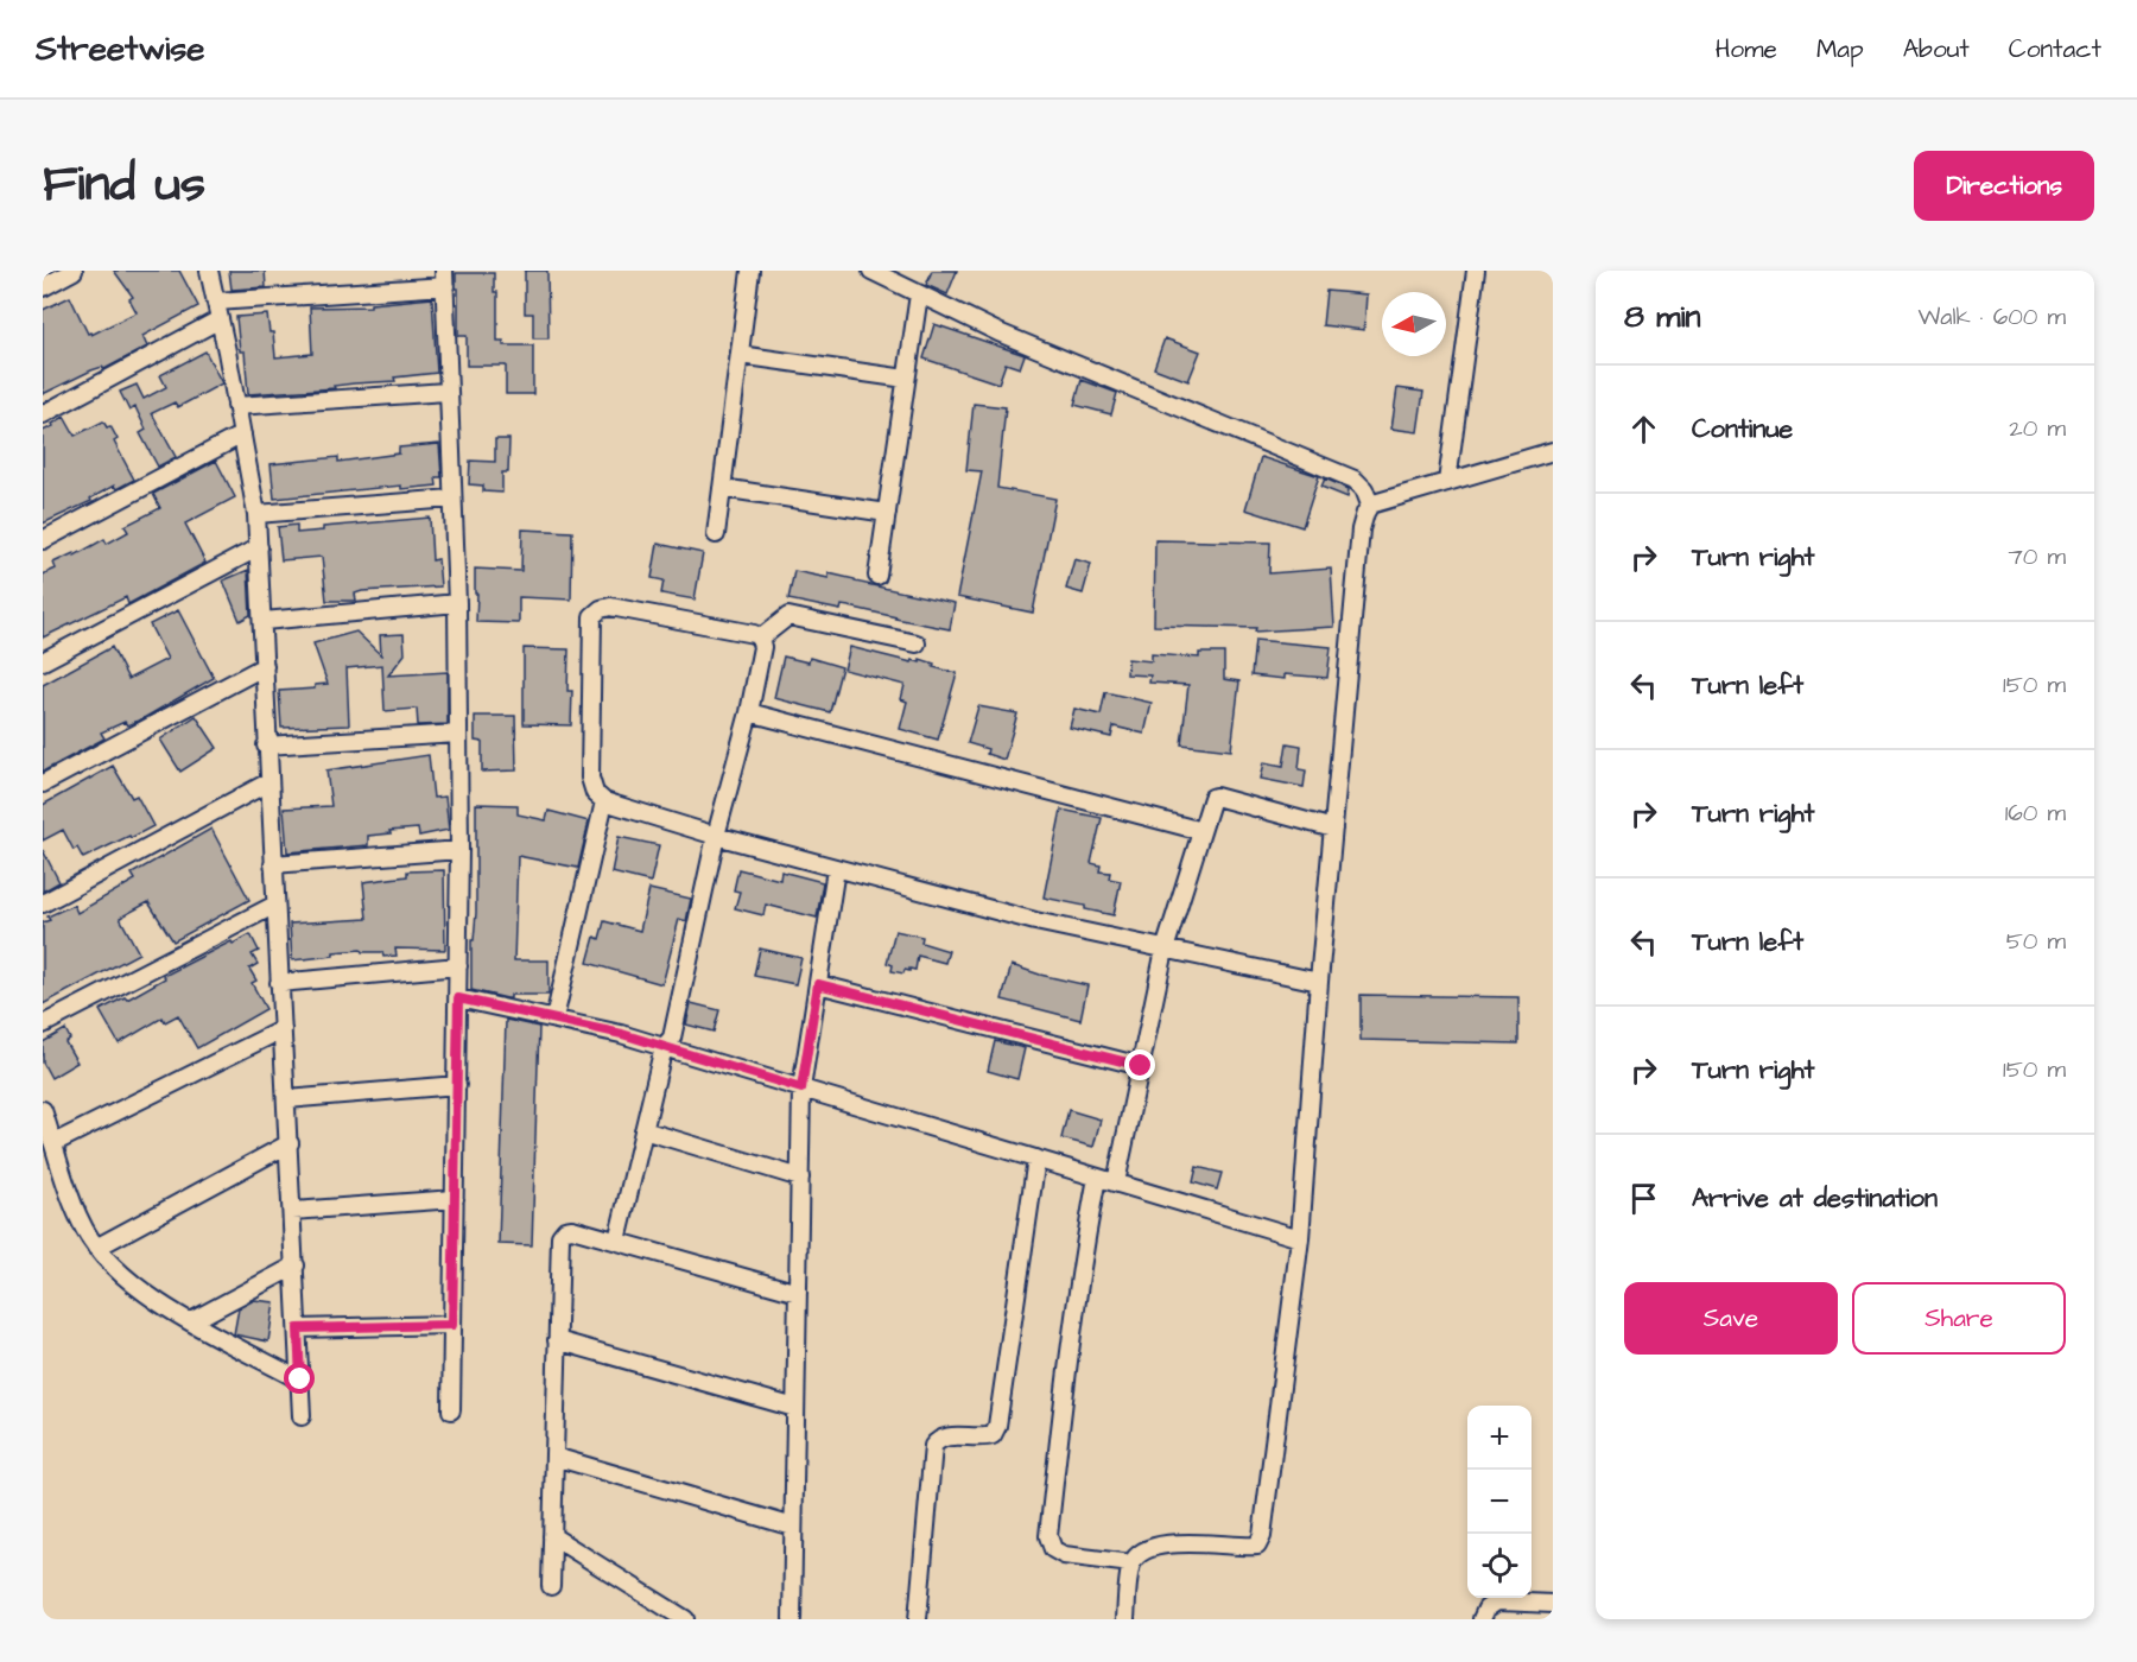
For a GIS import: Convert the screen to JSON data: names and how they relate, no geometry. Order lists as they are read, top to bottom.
{
  "north": "left",
  "page": {
    "header": "Streetwise",
    "nav": [
      "Home",
      "Map",
      "About",
      "Contact"
    ],
    "title": "Find us",
    "buttons": [
      "Directions",
      ["Save", "Share"]
    ],
    "heading": ["8 min", "Walk · 600 m"],
    "list": [
      ["Continue", "20 m"],
      ["Turn right", "70 m"],
      ["Turn left", "150 m"],
      ["Turn right", "160 m"],
      ["Turn left", "50 m"],
      ["Turn right", "150 m"],
      "Arrive at destination"
    ],
    "map_buttons": ["+", "−"]
  }
}
